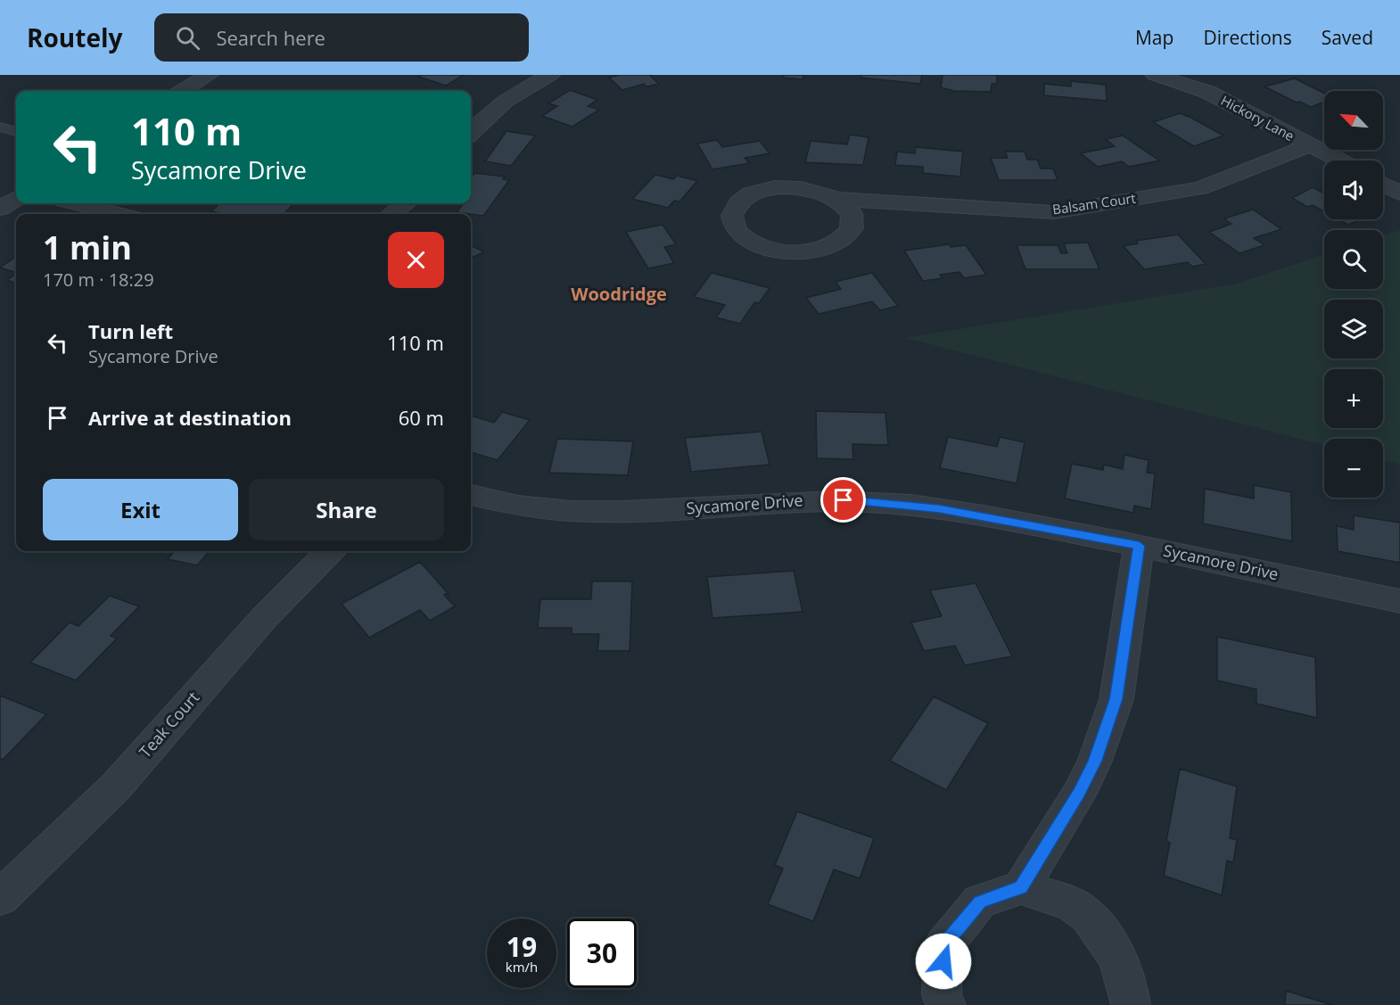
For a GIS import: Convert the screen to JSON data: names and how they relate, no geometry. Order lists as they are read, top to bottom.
{
  "streets": {
    "street": [
      "Hickory Lane",
      "Balsam Court",
      "Sycamore Drive",
      "Teak Court"
    ]
  },
  "crossings": [
    ["Hickory Lane", "Balsam Court"]
  ],
  "districts": ["Woodridge"],
  "north": "top left",
  "page": {
    "header": "Routely",
    "search": "Search here",
    "nav": ["Map", "Directions", "Saved"],
    "map_buttons": ["+", "−"],
    "turn": ["110 m", "Sycamore Drive"],
    "heading": ["1 min", "170 m · 18:29"],
    "list": [
      {
        "name": "Turn left",
        "note": "Sycamore Drive",
        "value": "110 m"
      },
      {
        "name": "Arrive at destination",
        "value": "60 m"
      }
    ],
    "buttons": ["Exit", "Share"],
    "speed": "19 km/h",
    "limit": "30"
  }
}
